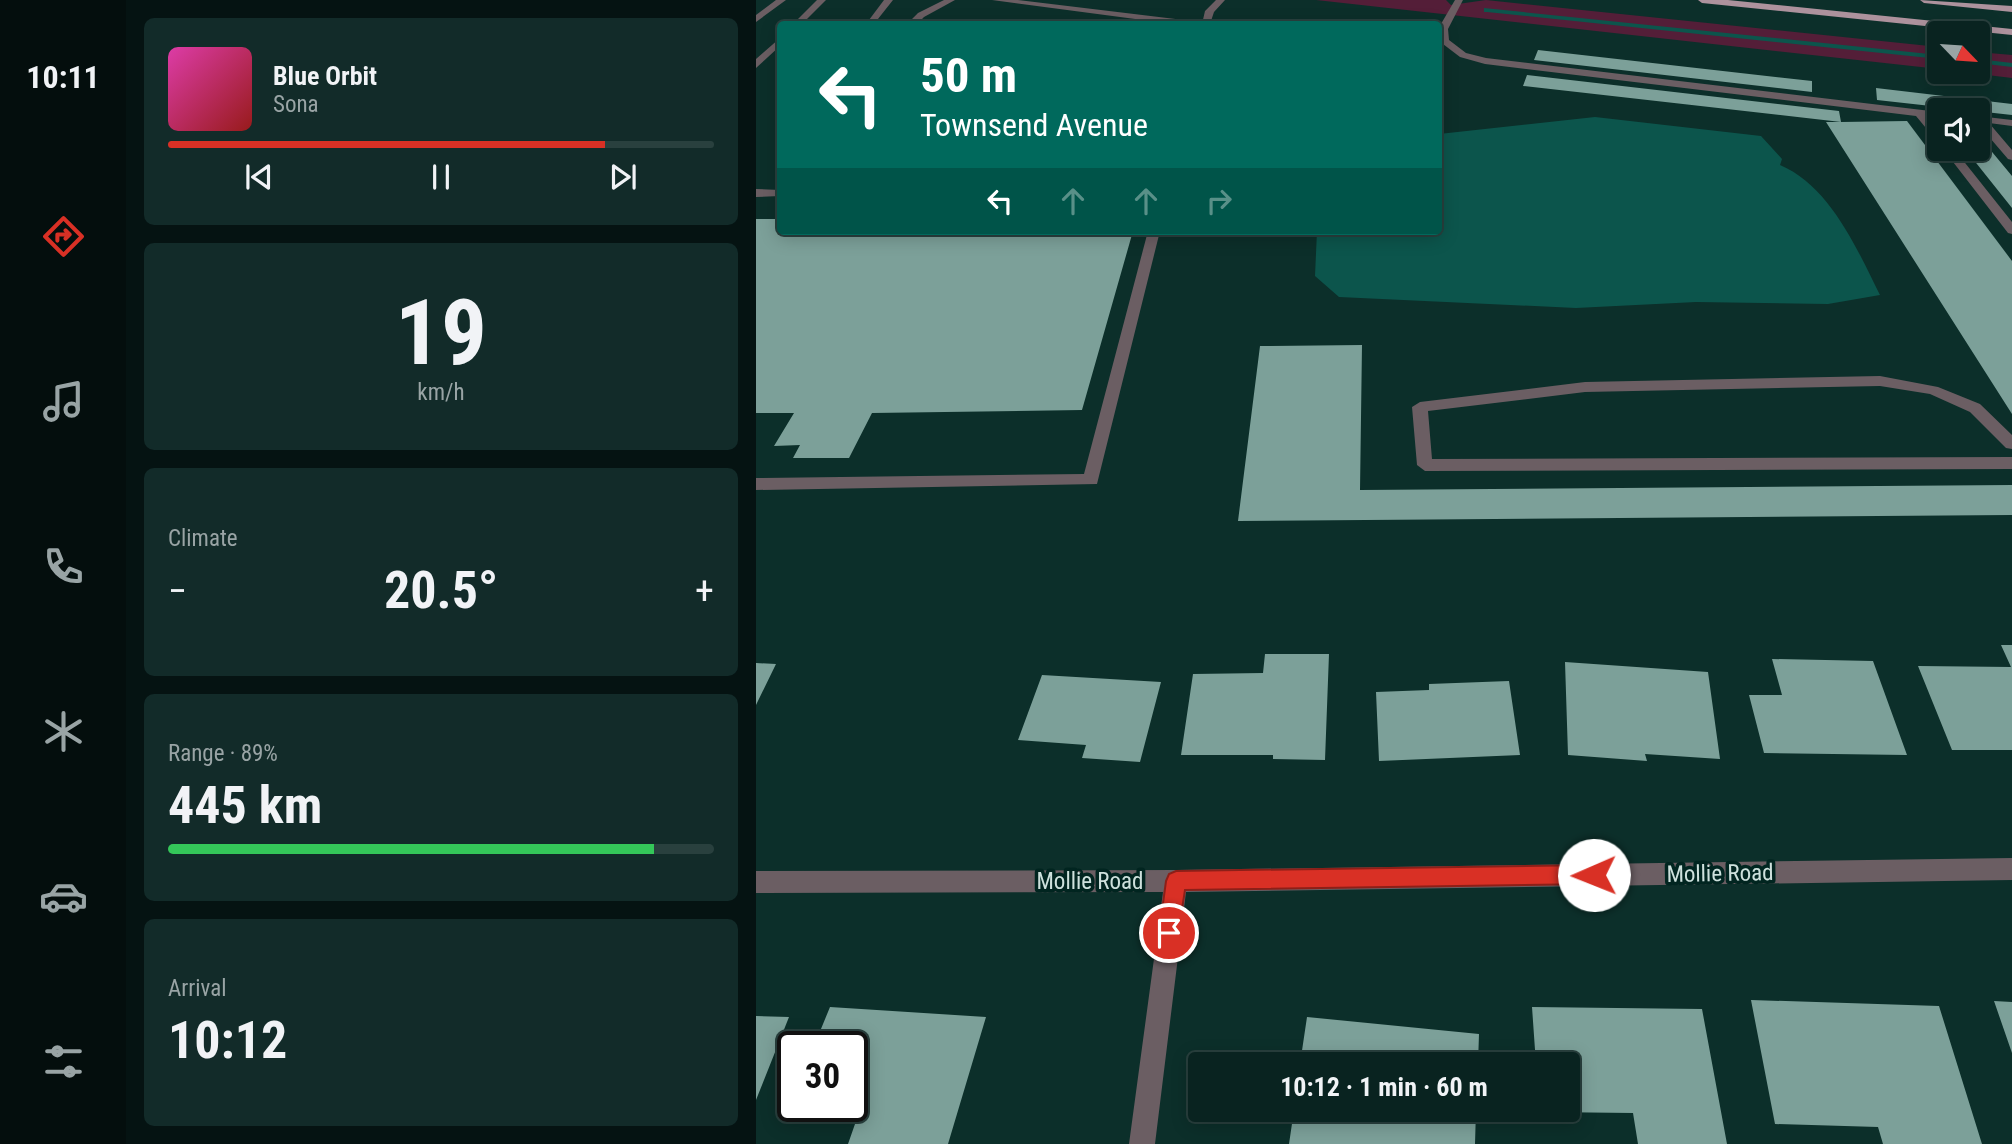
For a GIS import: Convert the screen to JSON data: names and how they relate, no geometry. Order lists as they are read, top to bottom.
{
  "streets": {
    "street": ["Mollie Road"]
  },
  "north": "bottom right",
  "page": {
    "tabs": "10:11",
    "turn": ["50 m", "Townsend Avenue"],
    "song": ["Blue Orbit", "Sona"],
    "tile": [
      ["19", "km/h"],
      "Climate",
      ["Range · 89%", "445 km"],
      ["Arrival", "10:12"]
    ],
    "heat": ["−", "20.5°", "+"],
    "limit": "30",
    "trip": "10:12 · 1 min · 60 m"
  }
}
